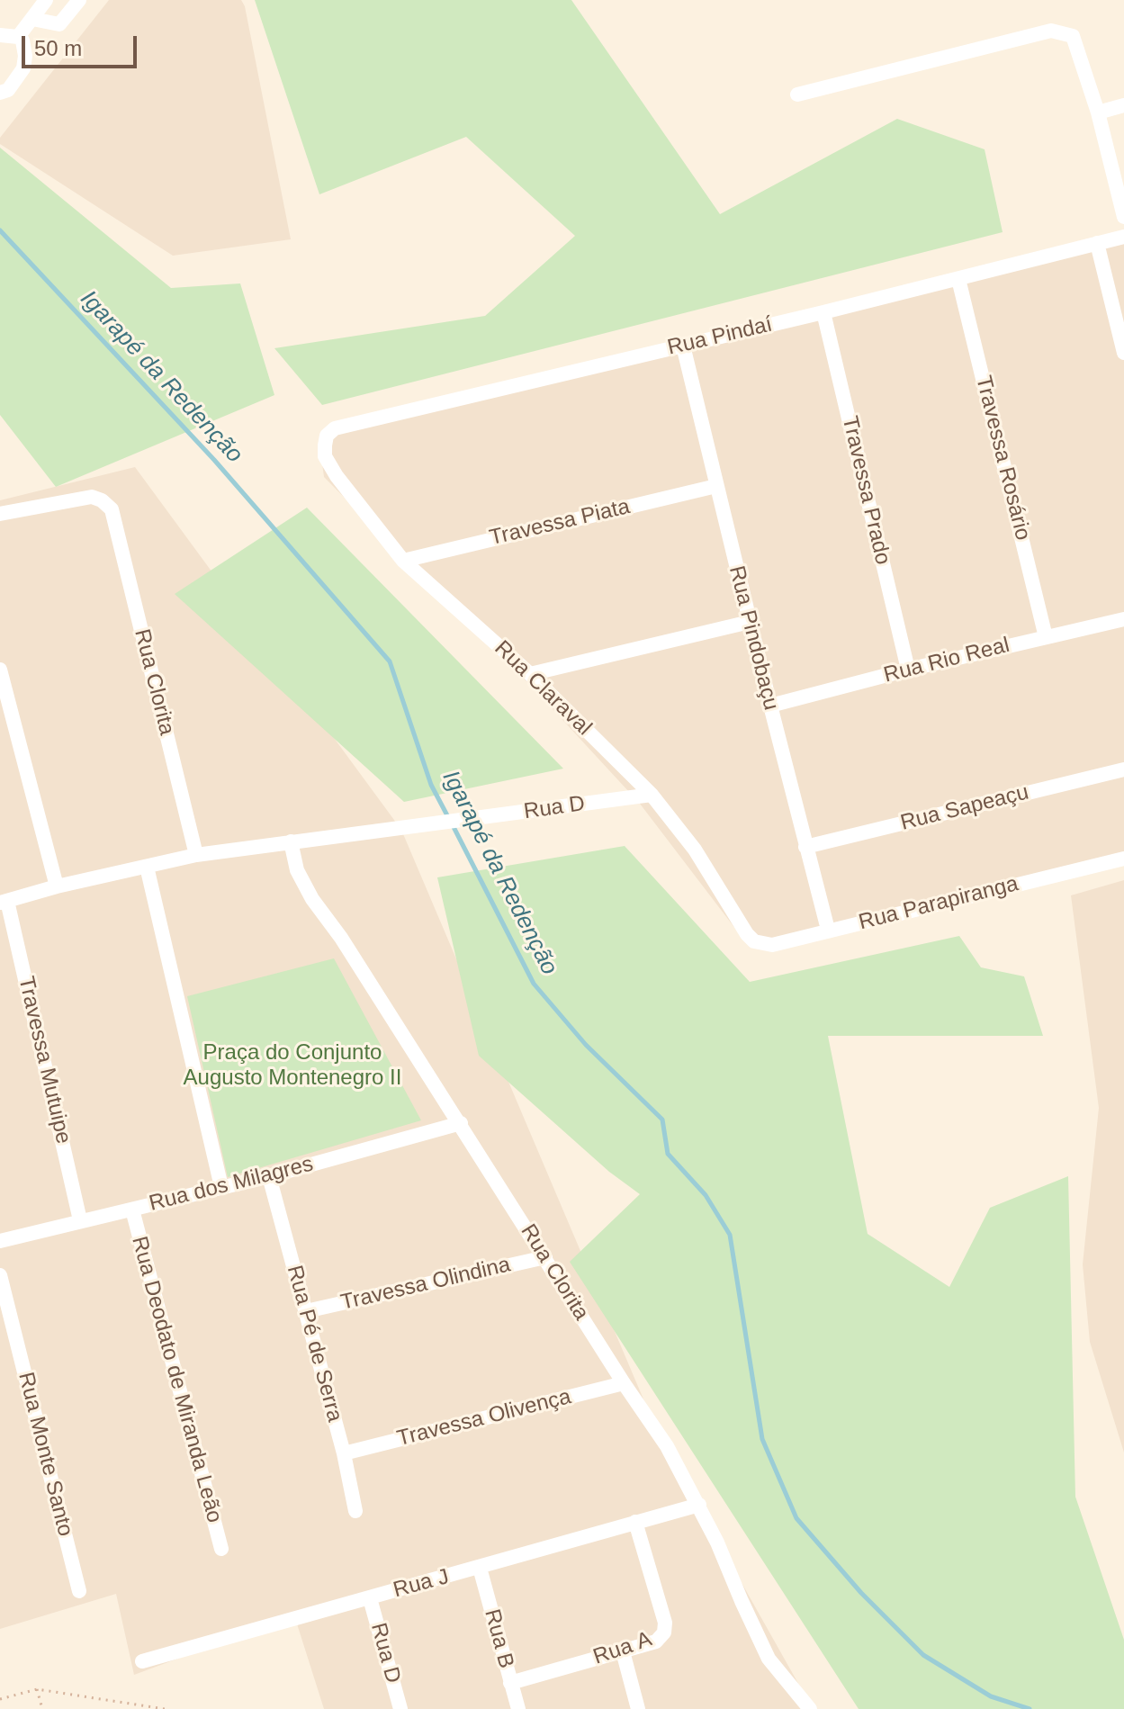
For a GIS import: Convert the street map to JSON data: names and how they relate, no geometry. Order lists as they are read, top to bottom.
{
  "streets": {
    "street": [
      "Rua Pindaí",
      "Travessa Rosário",
      "Travessa Prado",
      "Travessa Piata",
      "Rua Pindobaçu",
      "Rua Rio Real",
      "Rua Clorita",
      "Rua Claraval",
      "Rua D",
      "Rua Sapeaçu",
      "Rua Parapiranga",
      "Travessa Mutuipe",
      "Rua dos Milagres",
      "Travessa Olindina",
      "Rua Pé de Serra",
      "Rua Deodato de Miranda Leão",
      "Travessa Olivença",
      "Rua Monte Santo",
      "Rua J",
      "Rua B",
      "Rua A"
    ]
  },
  "crossings": [
    ["Rua Pindaí", "Travessa Rosário"],
    ["Rua Pindaí", "Travessa Prado"],
    ["Rua Pindaí", "Rua Pindobaçu"],
    ["Rua Pindaí", "Rua Claraval"],
    ["Travessa Rosário", "Rua Rio Real"],
    ["Travessa Prado", "Rua Rio Real"],
    ["Travessa Piata", "Rua Pindobaçu"],
    ["Travessa Piata", "Rua Claraval"],
    ["Rua Pindobaçu", "Rua Rio Real"],
    ["Rua Pindobaçu", "Rua Sapeaçu"],
    ["Rua Pindobaçu", "Rua Parapiranga"],
    ["Rua Clorita", "Rua D"],
    ["Rua Clorita", "Rua dos Milagres"],
    ["Rua Clorita", "Travessa Olindina"],
    ["Rua Clorita", "Travessa Olivença"],
    ["Rua Clorita", "Rua J"],
    ["Rua Claraval", "Rua D"],
    ["Rua Claraval", "Rua Parapiranga"],
    ["Rua D", "Travessa Mutuipe"],
    ["Rua D", "Rua J"],
    ["Travessa Mutuipe", "Rua dos Milagres"],
    ["Rua dos Milagres", "Rua Pé de Serra"],
    ["Rua dos Milagres", "Rua Deodato de Miranda Leão"],
    ["Travessa Olindina", "Rua Pé de Serra"],
    ["Rua Pé de Serra", "Travessa Olivença"],
    ["Rua J", "Rua B"],
    ["Rua J", "Rua A"],
    ["Rua B", "Rua A"]
  ],
  "water": ["Igarapé da Redenção"],
  "parks": ["Praça do Conjunto Augusto Montenegro II"],
  "scale_bar": "50 m"
}
